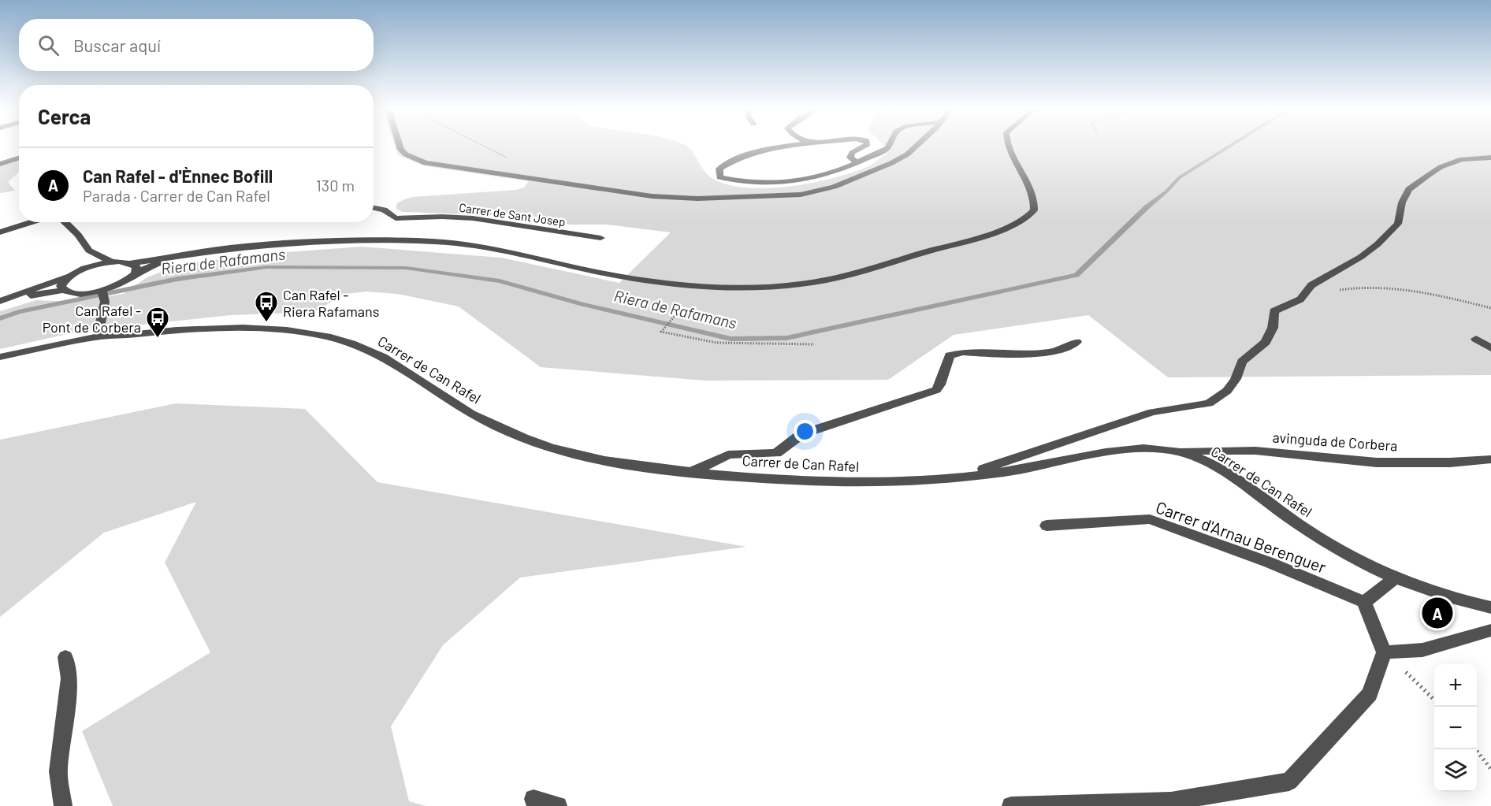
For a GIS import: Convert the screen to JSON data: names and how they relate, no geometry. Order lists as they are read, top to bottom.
{
  "streets": {
    "street": [
      "Carrer de Sant Josep",
      "Carrer de Can Rafel",
      "avinguda de Corbera",
      "Carrer d'Arnau Berenguer"
    ]
  },
  "crossings": [
    ["Carrer de Can Rafel", "avinguda de Corbera"]
  ],
  "water": ["Riera de Rafamans"],
  "places": {
    "bus stop": ["Can Rafel - Riera Rafamans", "Can Rafel - Pont de Corbera"]
  },
  "page": {
    "search": "Buscar aquí",
    "heading": "Cerca",
    "list": [
      {
        "mark": "A",
        "name": "Can Rafel - d'Ènnec Bofill",
        "note": "Parada · Carrer de Can Rafel",
        "value": "130 m"
      }
    ],
    "pins": "A",
    "map_buttons": ["+", "−"]
  }
}
